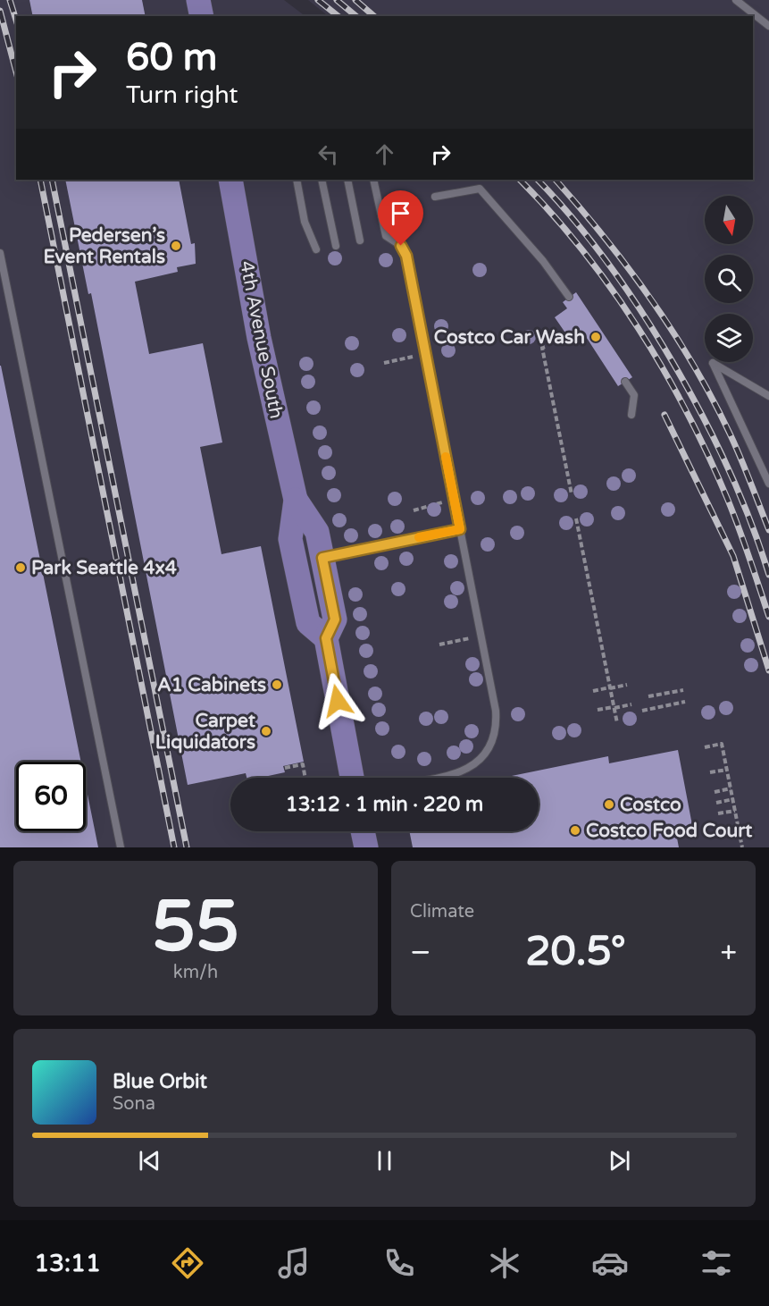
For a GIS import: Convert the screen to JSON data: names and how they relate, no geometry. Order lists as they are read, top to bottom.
{
  "streets": {
    "main road": ["4th Avenue South"]
  },
  "places": [
    "Pedersen’s Event Rentals",
    "Costco Car Wash",
    "Park Seattle 4x4",
    "A1 Cabinets",
    "Carpet Liquidators",
    "Costco",
    "Costco Food Court"
  ],
  "north": "bottom",
  "page": {
    "turn": ["60 m", "Turn right"],
    "limit": "60",
    "trip": "13:12 · 1 min · 220 m",
    "tile": [
      ["55", "km/h"],
      "Climate"
    ],
    "heat": ["−", "20.5°", "+"],
    "song": ["Blue Orbit", "Sona"],
    "tabs": "13:11"
  }
}
